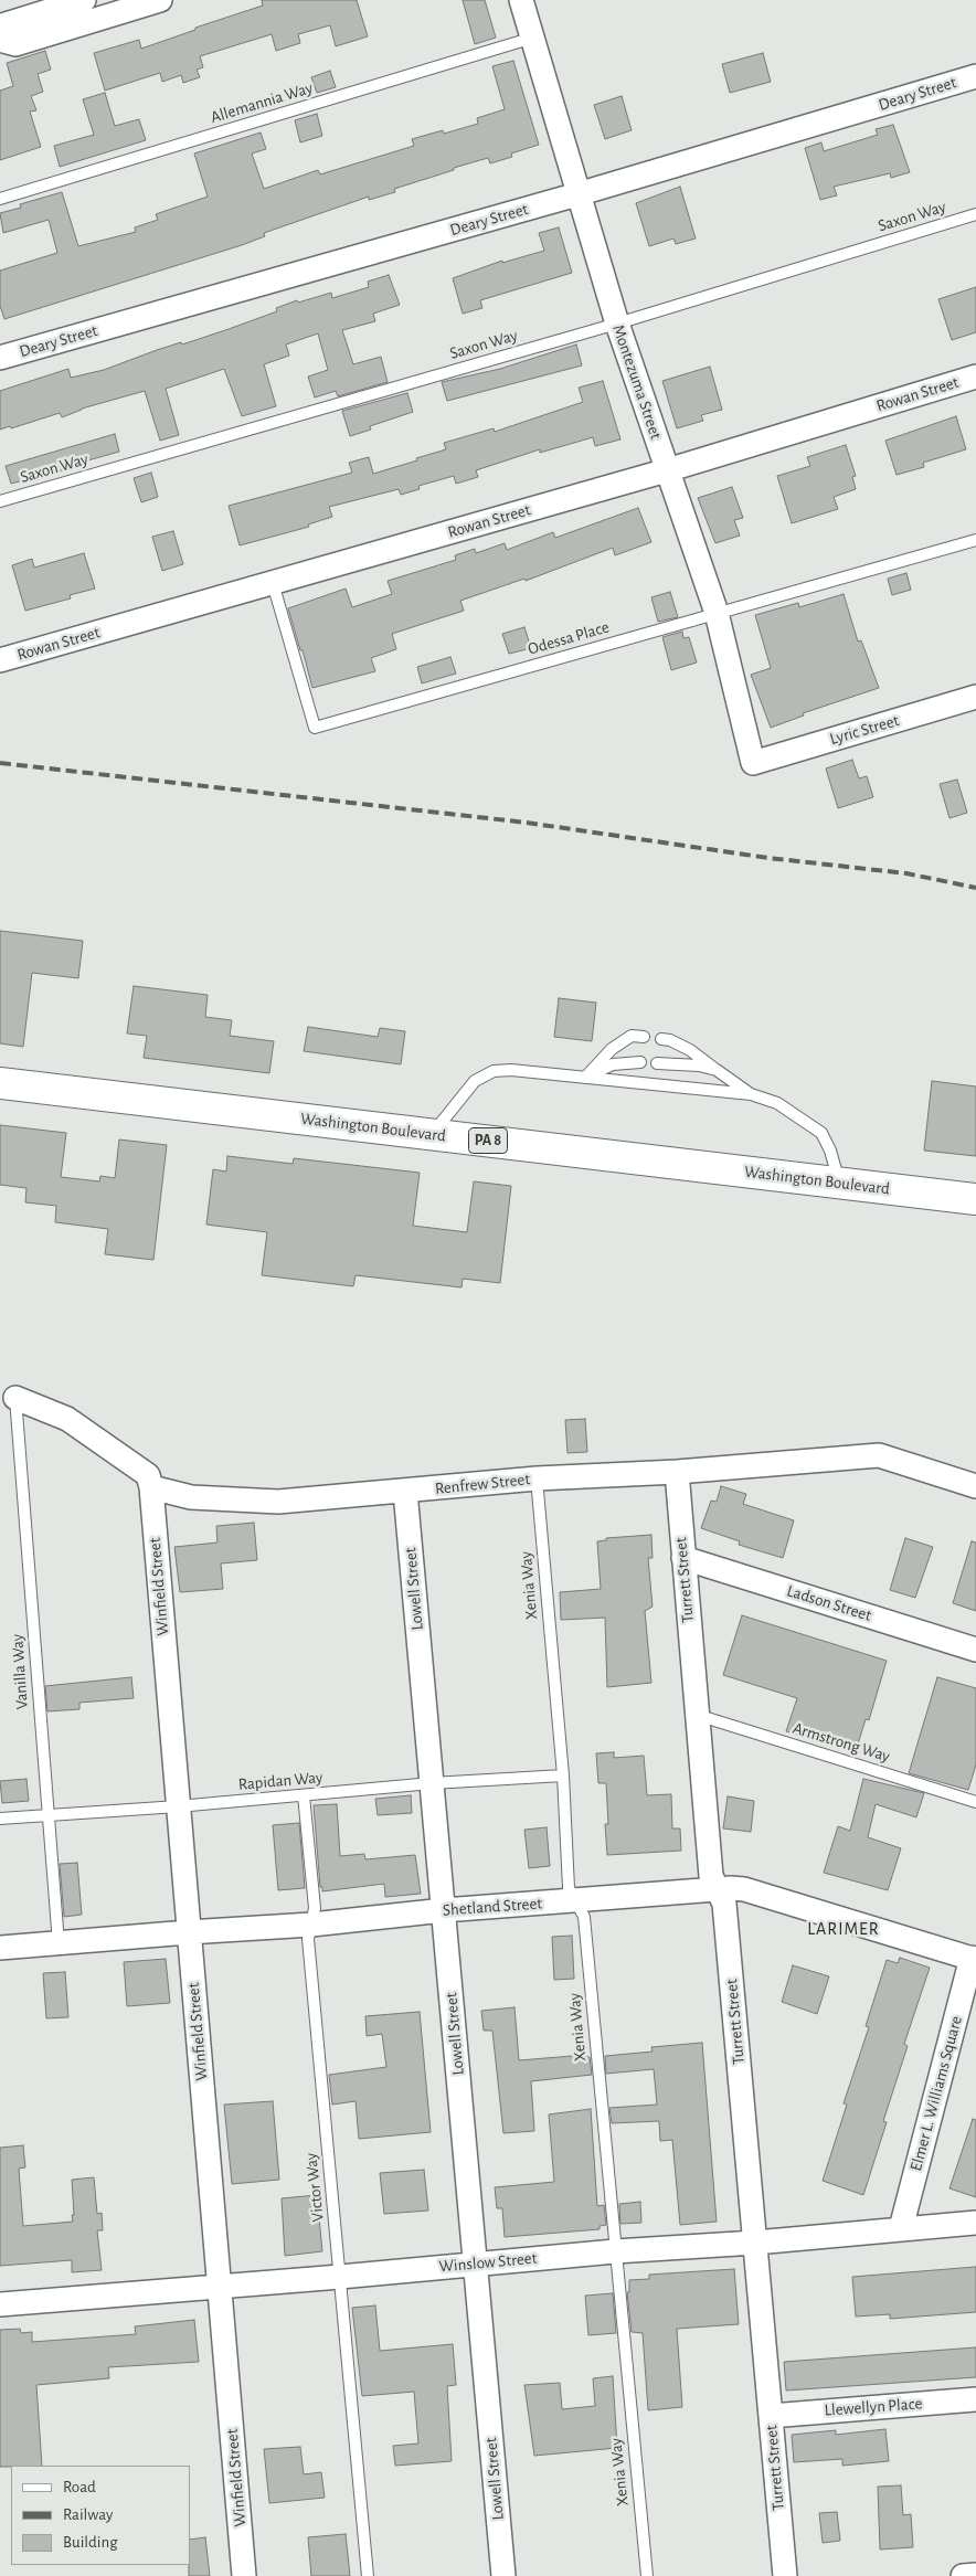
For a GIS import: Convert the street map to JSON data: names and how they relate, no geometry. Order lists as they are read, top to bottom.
{
  "streets": {
    "highway": ["Washington Boulevard", "PA 8"],
    "street": [
      "Deary Street",
      "Montezuma Street",
      "Rowan Street",
      "Lyric Street",
      "Renfrew Street",
      "Turrett Street",
      "Winfield Street",
      "Lowell Street",
      "Ladson Street",
      "Shetland Street",
      "Elmer L. Williams Square",
      "Winslow Street",
      "Llewellyn Place"
    ],
    "lane": [
      "Allemannia Way",
      "Saxon Way",
      "Odessa Place",
      "Xenia Way",
      "Vanilla Way",
      "Armstrong Way",
      "Rapidan Way",
      "Victor Way"
    ]
  },
  "crossings": [
    ["Deary Street", "Montezuma Street"],
    ["Allemannia Way", "Montezuma Street"],
    ["Saxon Way", "Montezuma Street"],
    ["Montezuma Street", "Rowan Street"],
    ["Montezuma Street", "Odessa Place"],
    ["Montezuma Street", "Lyric Street"],
    ["Rowan Street", "Odessa Place"],
    ["Renfrew Street", "Turrett Street"],
    ["Renfrew Street", "Xenia Way"],
    ["Renfrew Street", "Winfield Street"],
    ["Renfrew Street", "Lowell Street"],
    ["Turrett Street", "Ladson Street"],
    ["Turrett Street", "Armstrong Way"],
    ["Turrett Street", "Shetland Street"],
    ["Turrett Street", "Winslow Street"],
    ["Turrett Street", "Llewellyn Place"],
    ["Xenia Way", "Rapidan Way"],
    ["Xenia Way", "Shetland Street"],
    ["Xenia Way", "Winslow Street"],
    ["Winfield Street", "Rapidan Way"],
    ["Winfield Street", "Shetland Street"],
    ["Winfield Street", "Winslow Street"],
    ["Lowell Street", "Rapidan Way"],
    ["Lowell Street", "Shetland Street"],
    ["Lowell Street", "Winslow Street"],
    ["Vanilla Way", "Rapidan Way"],
    ["Vanilla Way", "Shetland Street"],
    ["Rapidan Way", "Victor Way"],
    ["Shetland Street", "Elmer L. Williams Square"],
    ["Shetland Street", "Victor Way"],
    ["Elmer L. Williams Square", "Winslow Street"],
    ["Victor Way", "Winslow Street"]
  ],
  "districts": ["LARIMER"],
  "legend": ["Road", "Railway", "Building"]
}
